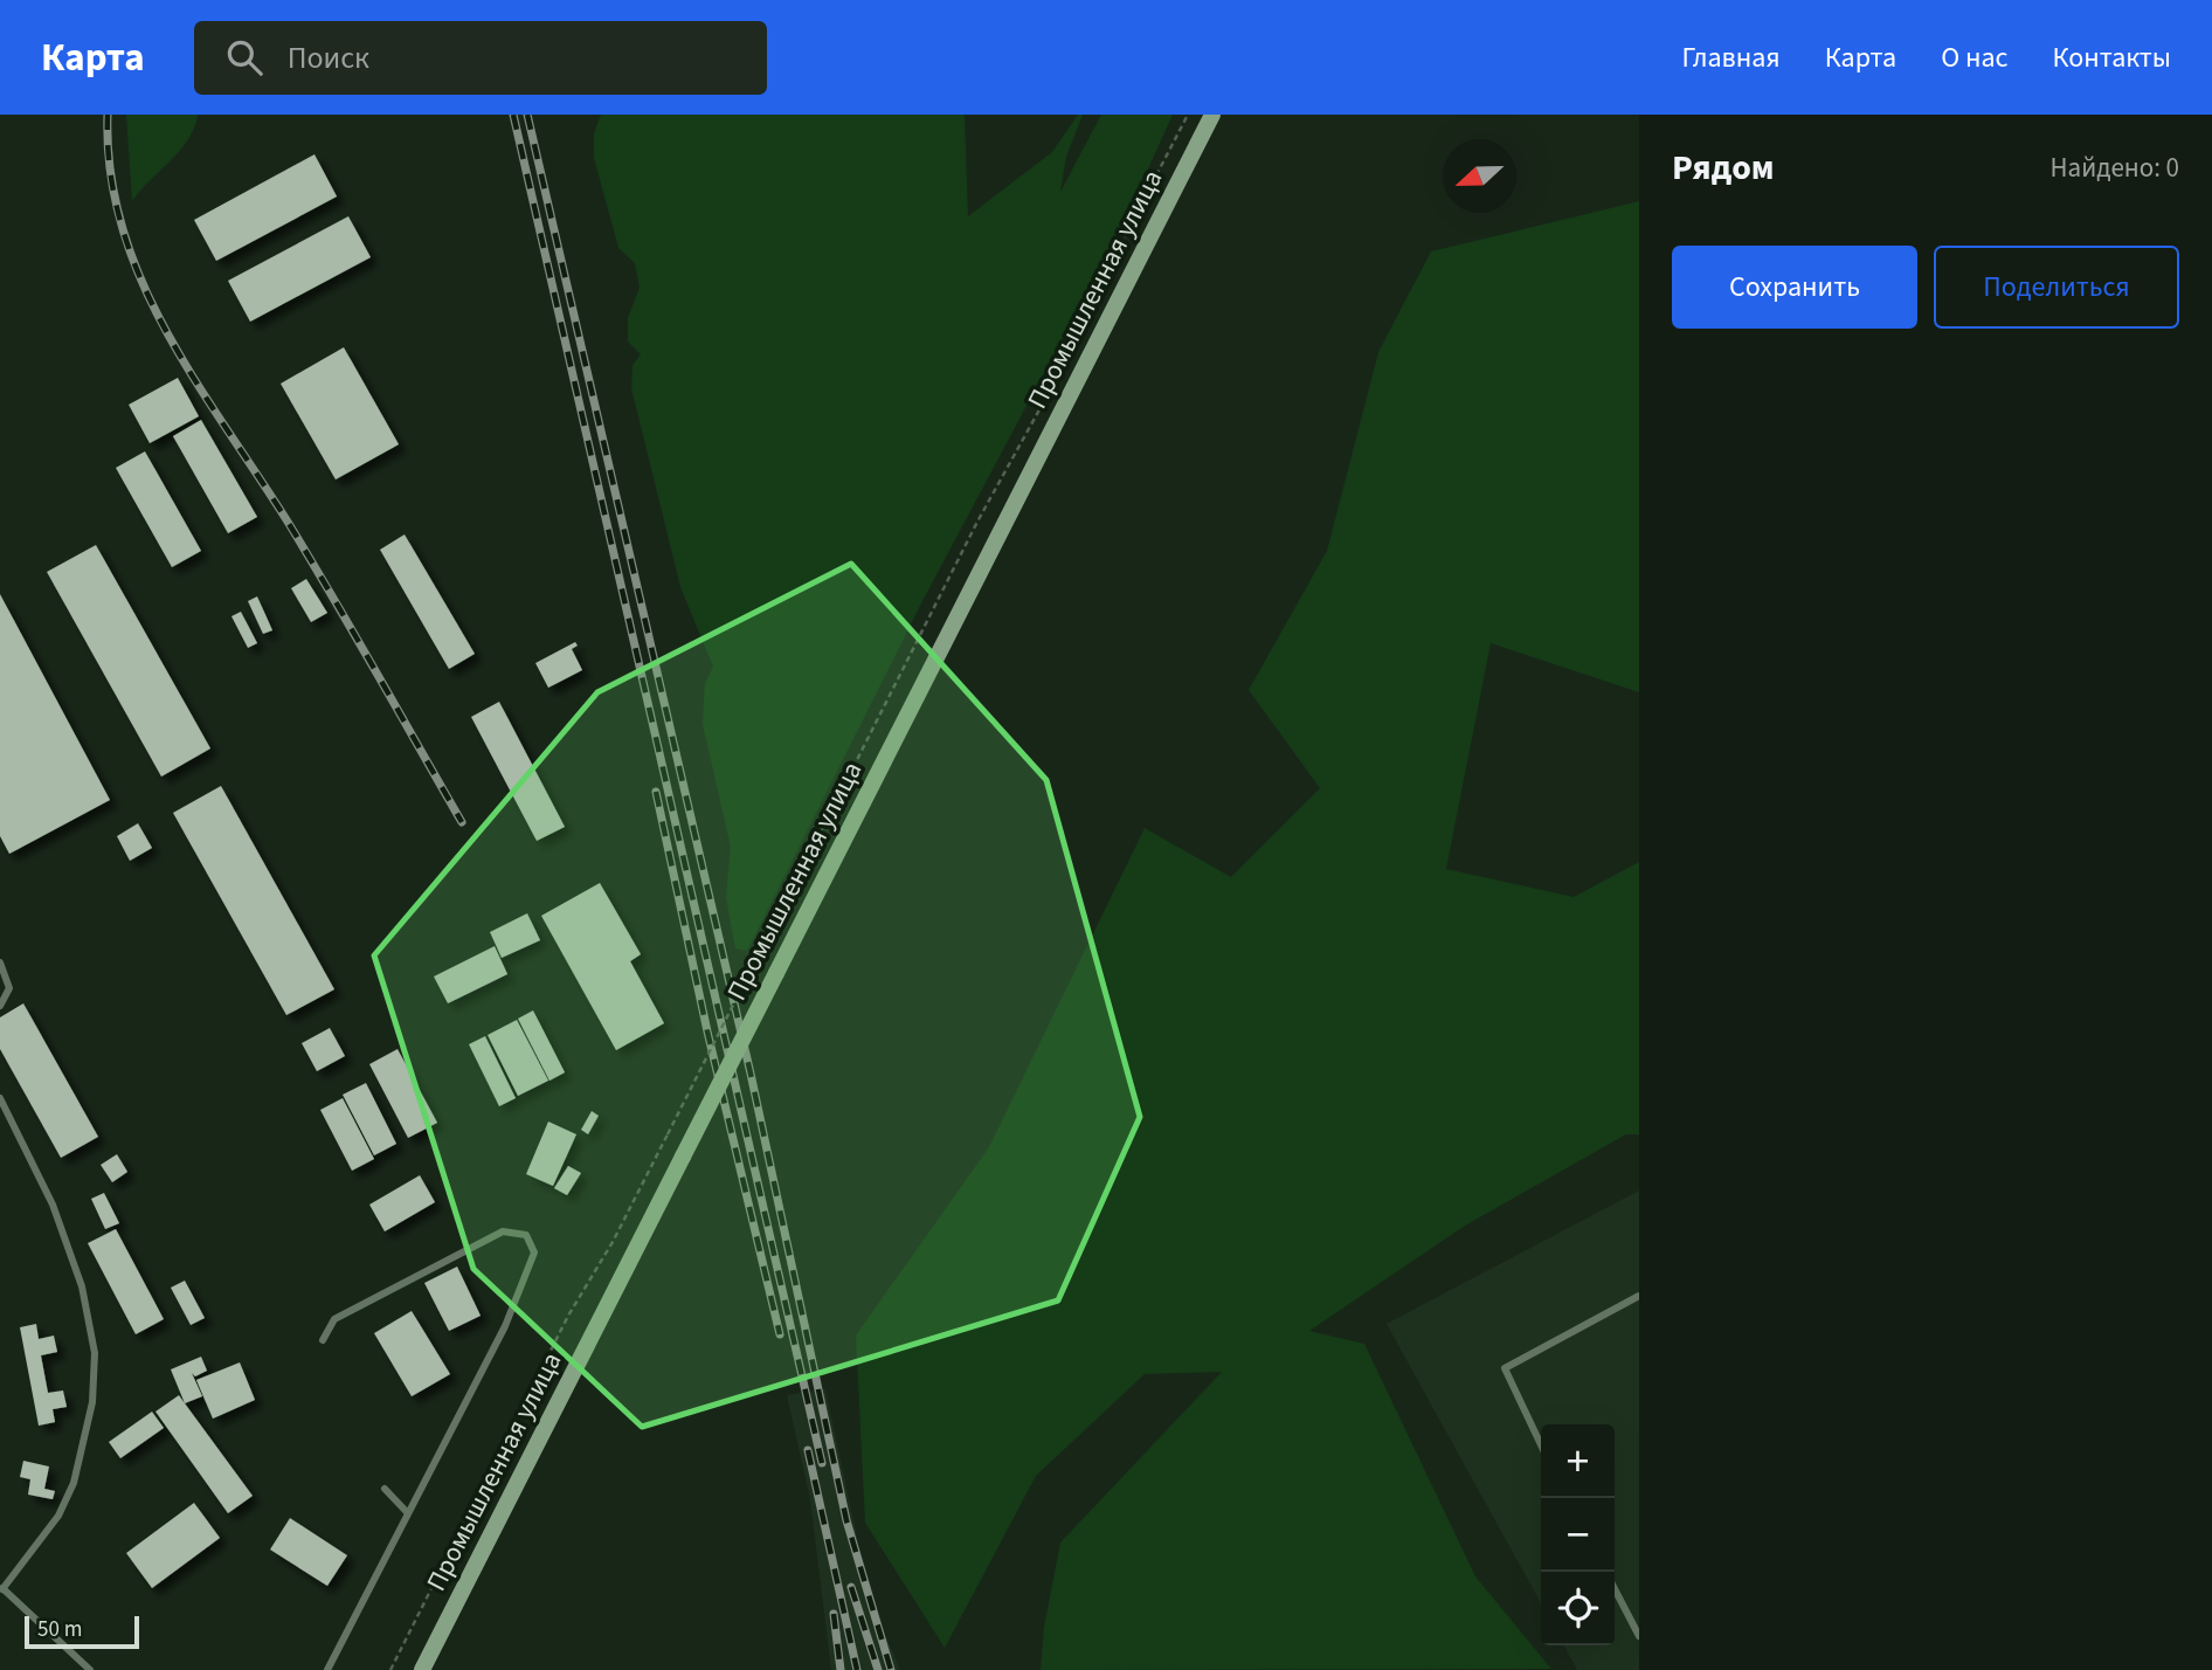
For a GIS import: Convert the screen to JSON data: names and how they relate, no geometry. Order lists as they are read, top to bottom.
{
  "streets": {
    "street": ["Промышленная улица"]
  },
  "scale_bar": "50 m",
  "north": "left",
  "page": {
    "header": "Карта",
    "search": "Поиск",
    "nav": [
      "Главная",
      "Карта",
      "О нас",
      "Контакты"
    ],
    "heading": ["Рядом", "Найдено: 0"],
    "buttons": ["Сохранить", "Поделиться"],
    "map_buttons": ["+", "−"],
    "scale": "50 m"
  }
}
